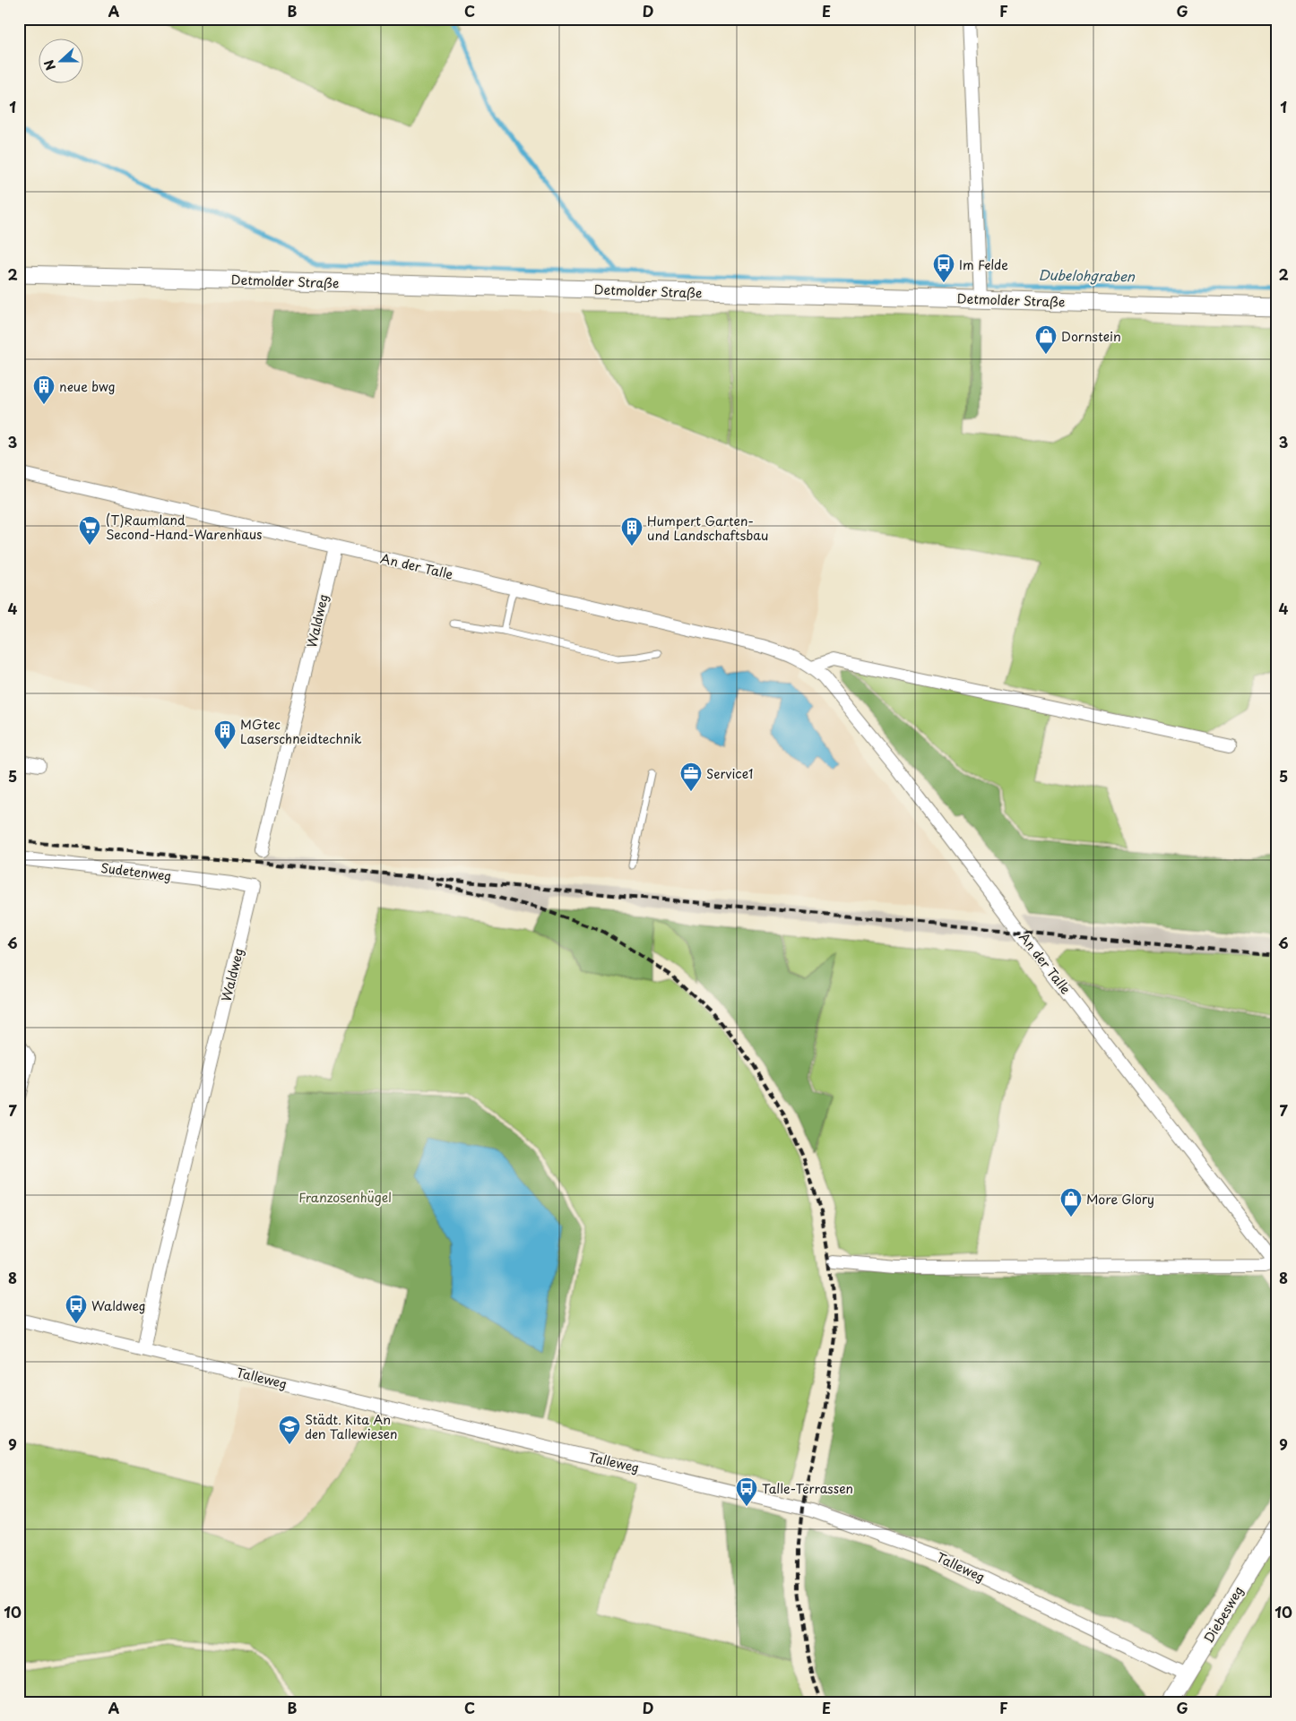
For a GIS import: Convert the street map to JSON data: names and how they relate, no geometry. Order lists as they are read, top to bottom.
{
  "streets": {
    "street": [
      "Detmolder Straße",
      "An der Talle",
      "Waldweg",
      "Sudetenweg",
      "Talleweg",
      "Diebesweg"
    ]
  },
  "crossings": [
    ["An der Talle", "Waldweg"],
    ["Waldweg", "Sudetenweg"],
    ["Waldweg", "Talleweg"],
    ["Talleweg", "Diebesweg"]
  ],
  "water": ["Dubelohgraben"],
  "parks": ["Franzosenhügel"],
  "places": {
    "bus stop": ["Im Felde", "Waldweg", "Talle-Terrassen"],
    "shop": ["Dornstein", "More Glory"],
    "building": ["neue bwg", "Humpert Garten- und Landschaftsbau", "MGtec Laserschneidtechnik"],
    "supermarket": ["(T)Raumland Second-Hand-Warenhaus"],
    "office": ["Service1"],
    "school or university": ["Städt. Kita An den Tallewiesen"]
  },
  "north": "left",
  "grid": {
    "columns": [
      "A",
      "B",
      "C",
      "D",
      "E",
      "F",
      "G"
    ],
    "rows": [
      "1",
      "2",
      "3",
      "4",
      "5",
      "6",
      "7",
      "8",
      "9",
      "10"
    ]
  }
}
